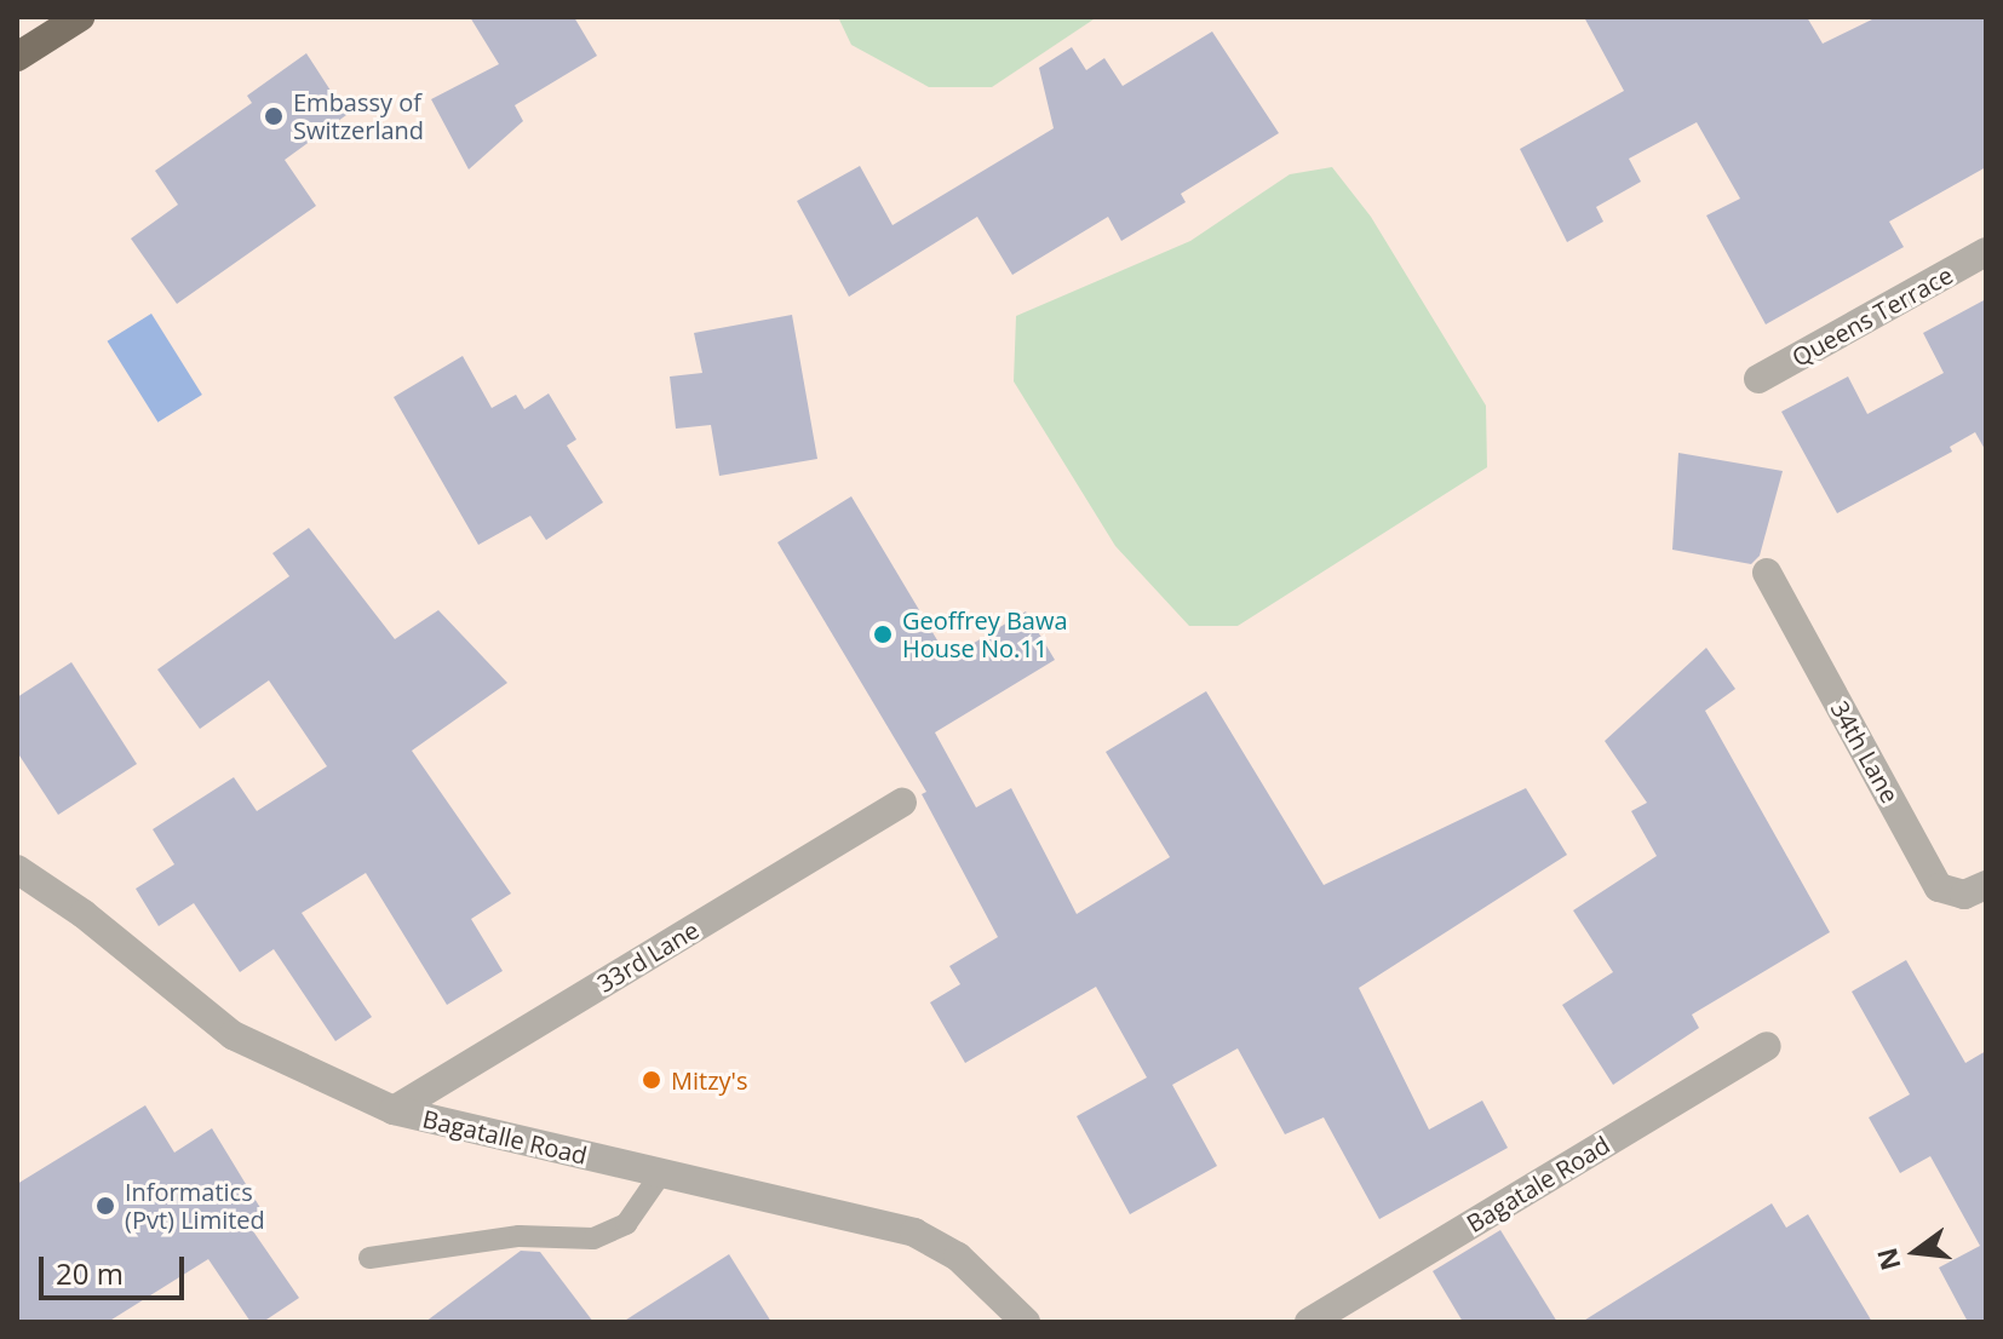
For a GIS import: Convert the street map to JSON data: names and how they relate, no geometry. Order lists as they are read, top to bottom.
{
  "streets": {
    "street": [
      "Queens Terrace",
      "34th Lane",
      "33rd Lane",
      "Bagatalle Road",
      "Bagatale Road"
    ]
  },
  "crossings": [
    ["33rd Lane", "Bagatalle Road"]
  ],
  "places": [
    "Embassy of Switzerland",
    "Geoffrey Bawa House No.11",
    "Mitzy's",
    "Informatics (Pvt) Limited"
  ],
  "scale_bar": "20 m",
  "north": "left"
}
